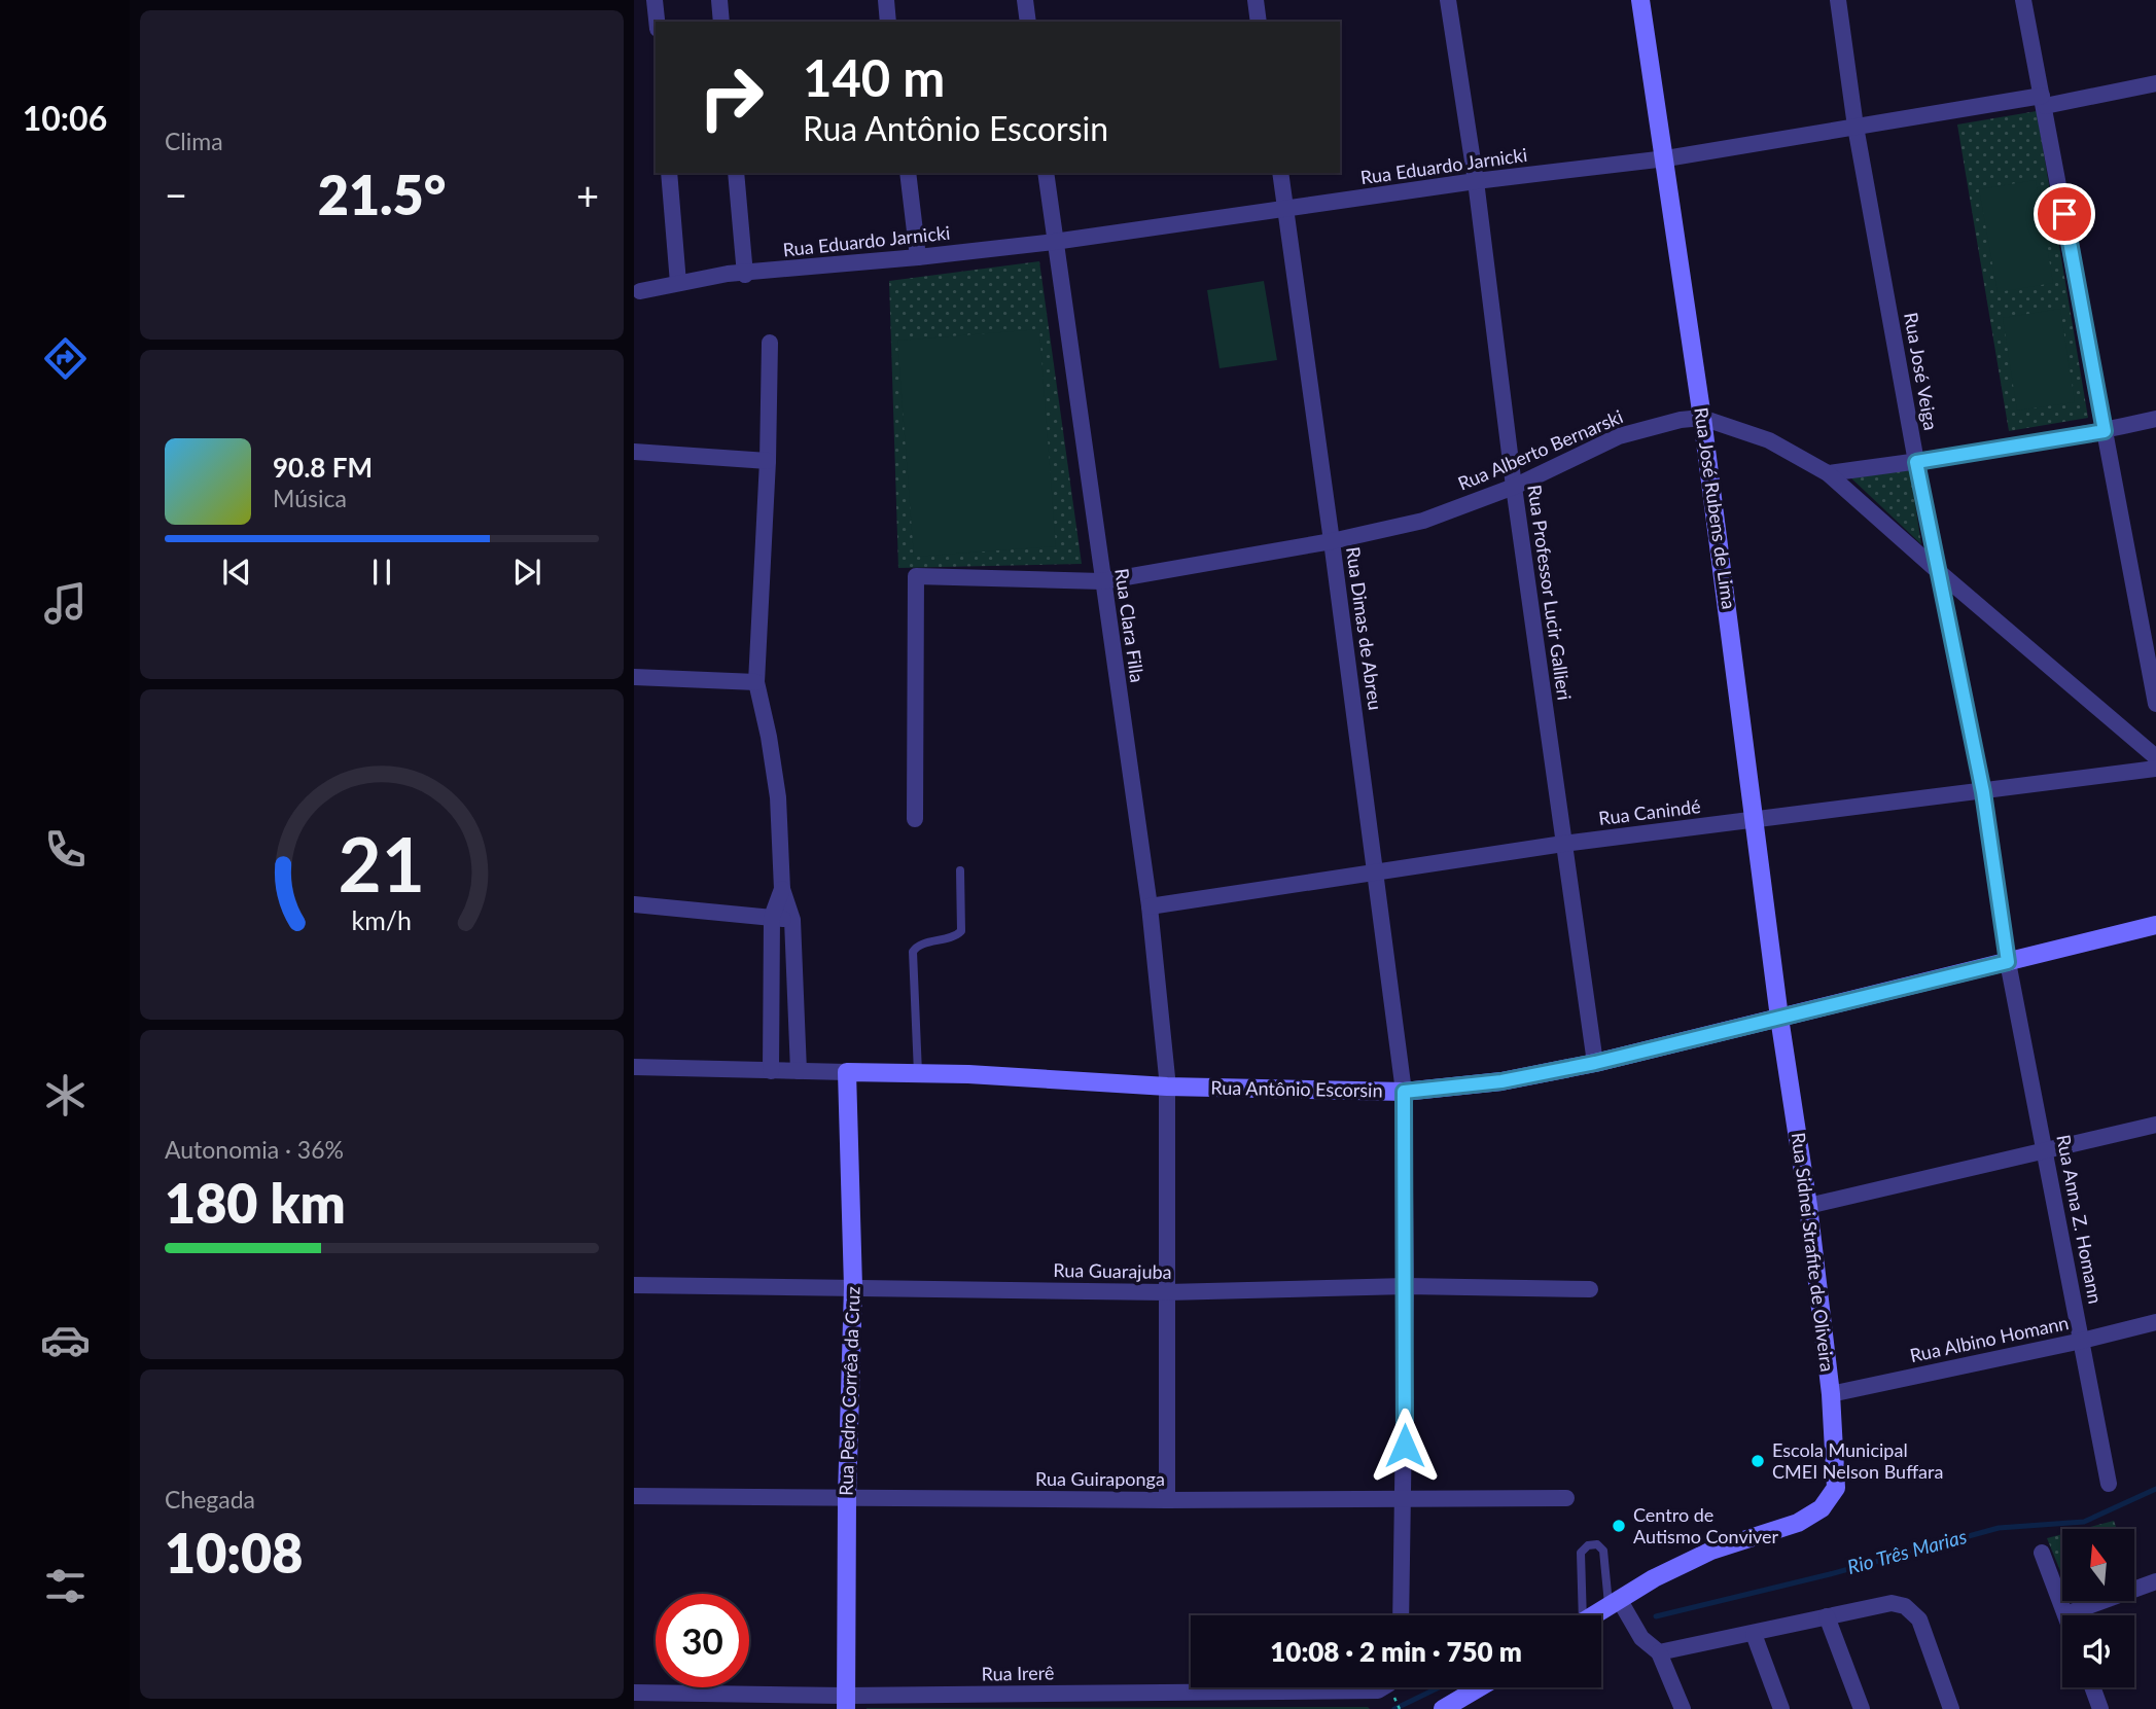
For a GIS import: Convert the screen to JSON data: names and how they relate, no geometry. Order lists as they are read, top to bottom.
{
  "streets": {
    "street": [
      "Rua Eduardo Jarnicki",
      "Rua José Veiga",
      "Rua Alberto Bernarski",
      "Rua José Rubens de Lima",
      "Rua Professor Lucir Gallieri",
      "Rua Clara Filla",
      "Rua Dimas de Abreu",
      "Rua Canindé",
      "Rua Antônio Escorsin",
      "Rua Anna Z. Homann",
      "Rua Sidnei Strafite de Oliveira",
      "Rua Guarajuba",
      "Rua Albino Homann",
      "Rua Pedro Corrêa da Cruz",
      "Rua Guiraponga",
      "Rua Irerê"
    ]
  },
  "crossings": [
    ["Rua Eduardo Jarnicki", "Rua José Veiga"],
    ["Rua Eduardo Jarnicki", "Rua José Rubens de Lima"],
    ["Rua Eduardo Jarnicki", "Rua Professor Lucir Gallieri"],
    ["Rua Eduardo Jarnicki", "Rua Clara Filla"],
    ["Rua Eduardo Jarnicki", "Rua Dimas de Abreu"],
    ["Rua José Veiga", "Rua Alberto Bernarski"],
    ["Rua José Veiga", "Rua Canindé"],
    ["Rua José Veiga", "Rua Antônio Escorsin"],
    ["Rua José Veiga", "Rua Anna Z. Homann"],
    ["Rua Alberto Bernarski", "Rua José Rubens de Lima"],
    ["Rua Alberto Bernarski", "Rua Professor Lucir Gallieri"],
    ["Rua Alberto Bernarski", "Rua Clara Filla"],
    ["Rua Alberto Bernarski", "Rua Dimas de Abreu"],
    ["Rua José Rubens de Lima", "Rua Canindé"],
    ["Rua José Rubens de Lima", "Rua Antônio Escorsin"],
    ["Rua José Rubens de Lima", "Rua Sidnei Strafite de Oliveira"],
    ["Rua Professor Lucir Gallieri", "Rua Canindé"],
    ["Rua Professor Lucir Gallieri", "Rua Antônio Escorsin"],
    ["Rua Clara Filla", "Rua Canindé"],
    ["Rua Clara Filla", "Rua Antônio Escorsin"],
    ["Rua Clara Filla", "Rua Guarajuba"],
    ["Rua Clara Filla", "Rua Guiraponga"],
    ["Rua Dimas de Abreu", "Rua Canindé"],
    ["Rua Dimas de Abreu", "Rua Antônio Escorsin"],
    ["Rua Dimas de Abreu", "Rua Guarajuba"],
    ["Rua Dimas de Abreu", "Rua Guiraponga"],
    ["Rua Antônio Escorsin", "Rua Anna Z. Homann"],
    ["Rua Antônio Escorsin", "Rua Sidnei Strafite de Oliveira"],
    ["Rua Antônio Escorsin", "Rua Pedro Corrêa da Cruz"],
    ["Rua Anna Z. Homann", "Rua Albino Homann"],
    ["Rua Sidnei Strafite de Oliveira", "Rua Albino Homann"],
    ["Rua Guarajuba", "Rua Pedro Corrêa da Cruz"],
    ["Rua Pedro Corrêa da Cruz", "Rua Guiraponga"],
    ["Rua Pedro Corrêa da Cruz", "Rua Irerê"]
  ],
  "water": ["Rio Três Marias"],
  "places": ["Escola Municipal CMEI Nelson Buffara", "Centro de Autismo Conviver"],
  "north": "top",
  "page": {
    "tabs": "10:06",
    "tile": [
      "Clima",
      ["Autonomia · 36%", "180 km"],
      ["Chegada", "10:08"]
    ],
    "turn": ["140 m", "Rua Antônio Escorsin"],
    "heat": ["−", "21.5°", "+"],
    "song": ["90.8 FM", "Música"],
    "limit": "30",
    "trip": "10:08 · 2 min · 750 m",
    "gauge": ["21", "km/h"]
  }
}
